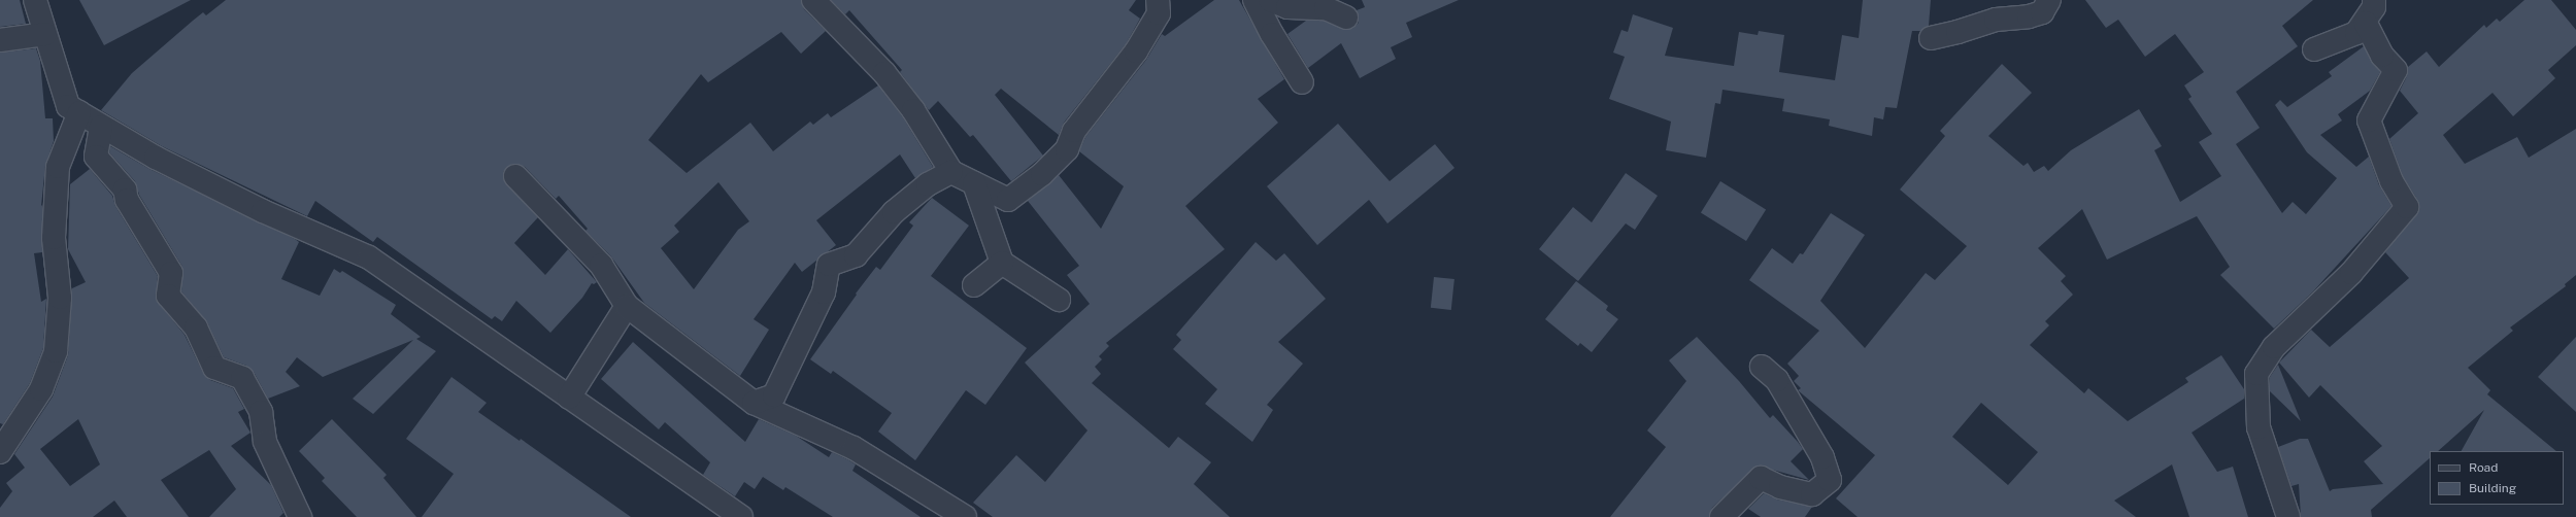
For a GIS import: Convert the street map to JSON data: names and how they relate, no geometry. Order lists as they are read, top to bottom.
{
  "legend": ["Road", "Building"]
}
